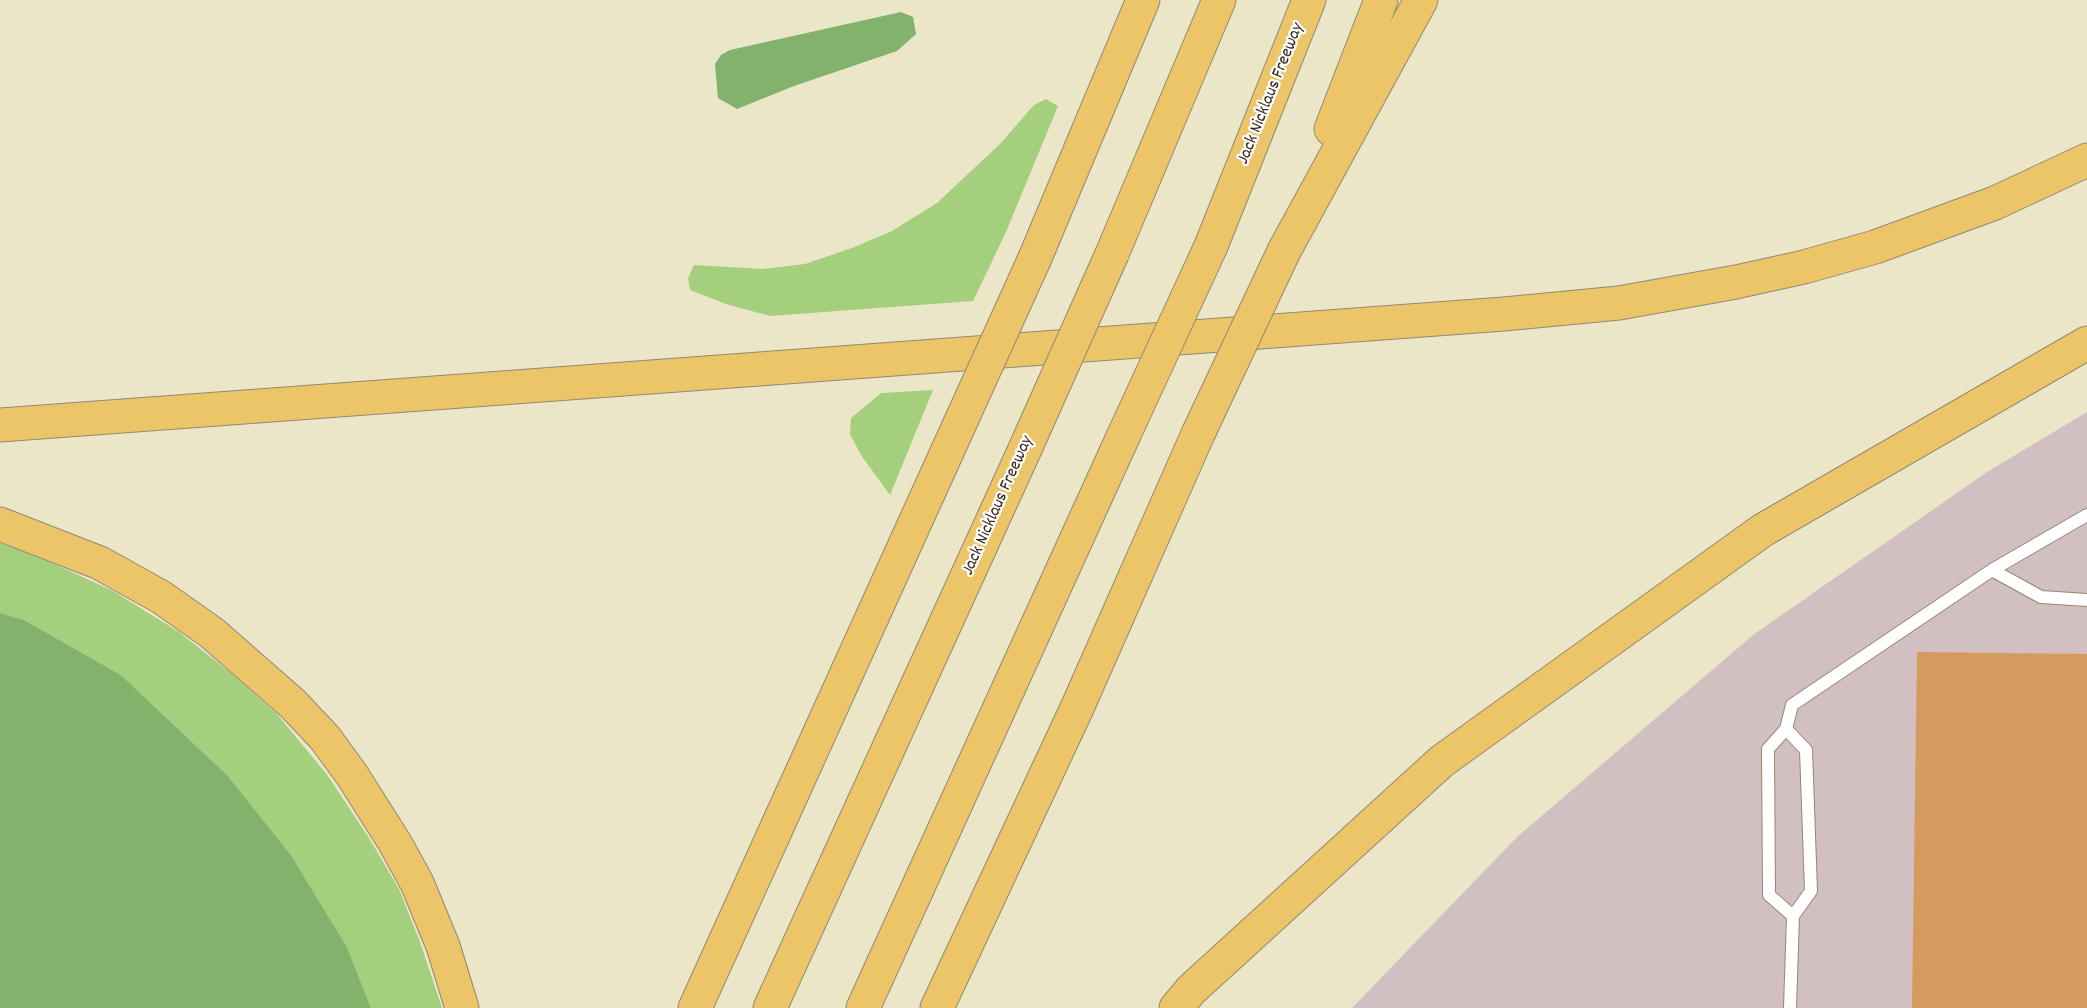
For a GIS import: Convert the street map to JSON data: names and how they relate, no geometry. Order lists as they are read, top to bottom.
{
  "streets": {
    "highway": ["Jack Nicklaus Freeway"]
  }
}
